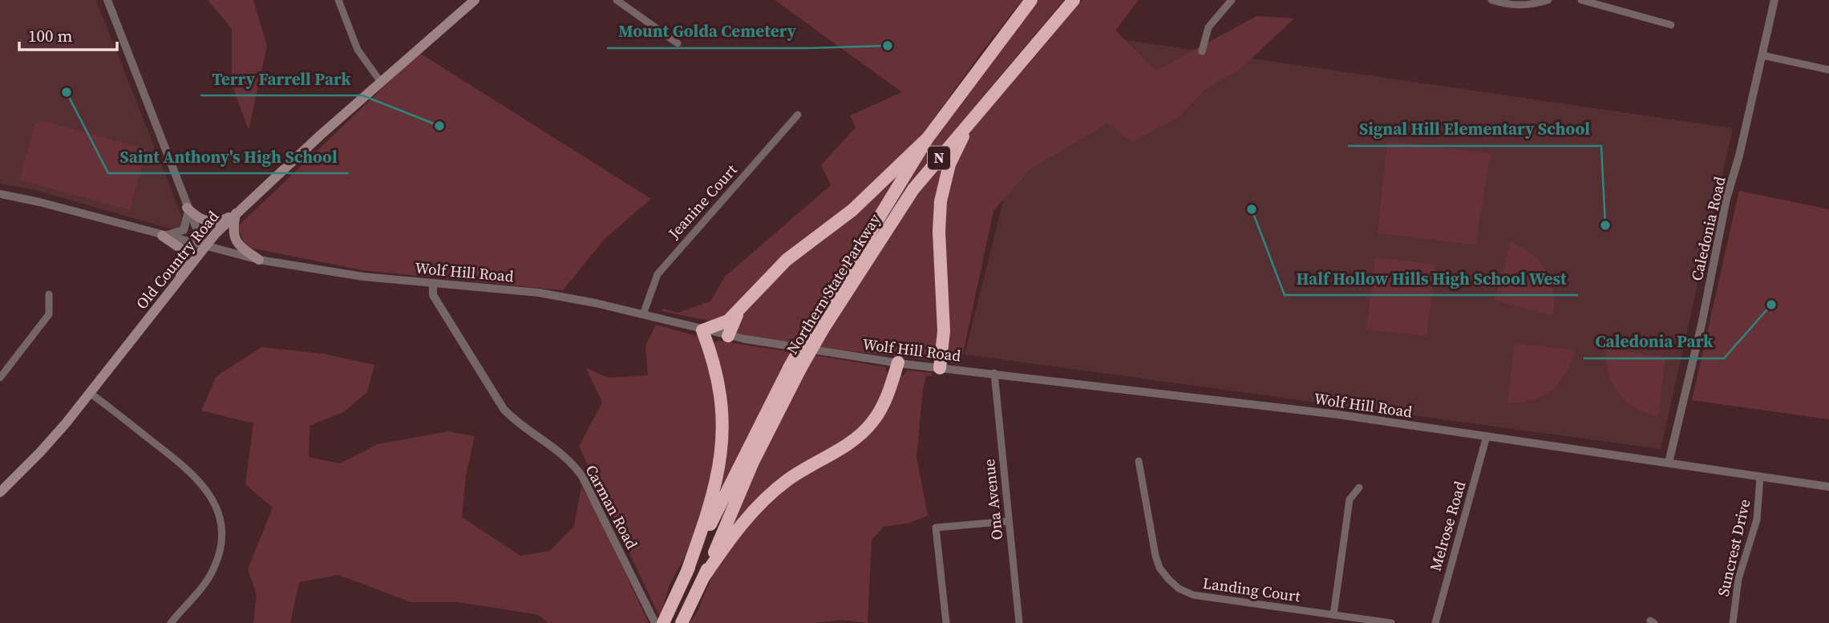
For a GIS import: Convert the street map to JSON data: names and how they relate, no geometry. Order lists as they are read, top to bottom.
{
  "streets": {
    "highway": ["N", "Northern State Parkway"],
    "main road": ["Old Country Road"],
    "street": [
      "Jeanine Court",
      "Caledonia Road",
      "Wolf Hill Road",
      "Ona Avenue",
      "Carman Road",
      "Melrose Road",
      "Suncrest Drive",
      "Landing Court"
    ]
  },
  "crossings": [
    ["Jeanine Court", "Wolf Hill Road"],
    ["Caledonia Road", "Wolf Hill Road"],
    ["Old Country Road", "Wolf Hill Road"],
    ["Wolf Hill Road", "Ona Avenue"],
    ["Wolf Hill Road", "Carman Road"],
    ["Wolf Hill Road", "Melrose Road"],
    ["Wolf Hill Road", "Suncrest Drive"]
  ],
  "places": [
    "Mount Golda Cemetery",
    "Saint Anthony's High School",
    "Terry Farrell Park",
    "Half Hollow Hills High School West",
    "Signal Hill Elementary School",
    "Caledonia Park"
  ],
  "scale_bar": "100 m"
}
